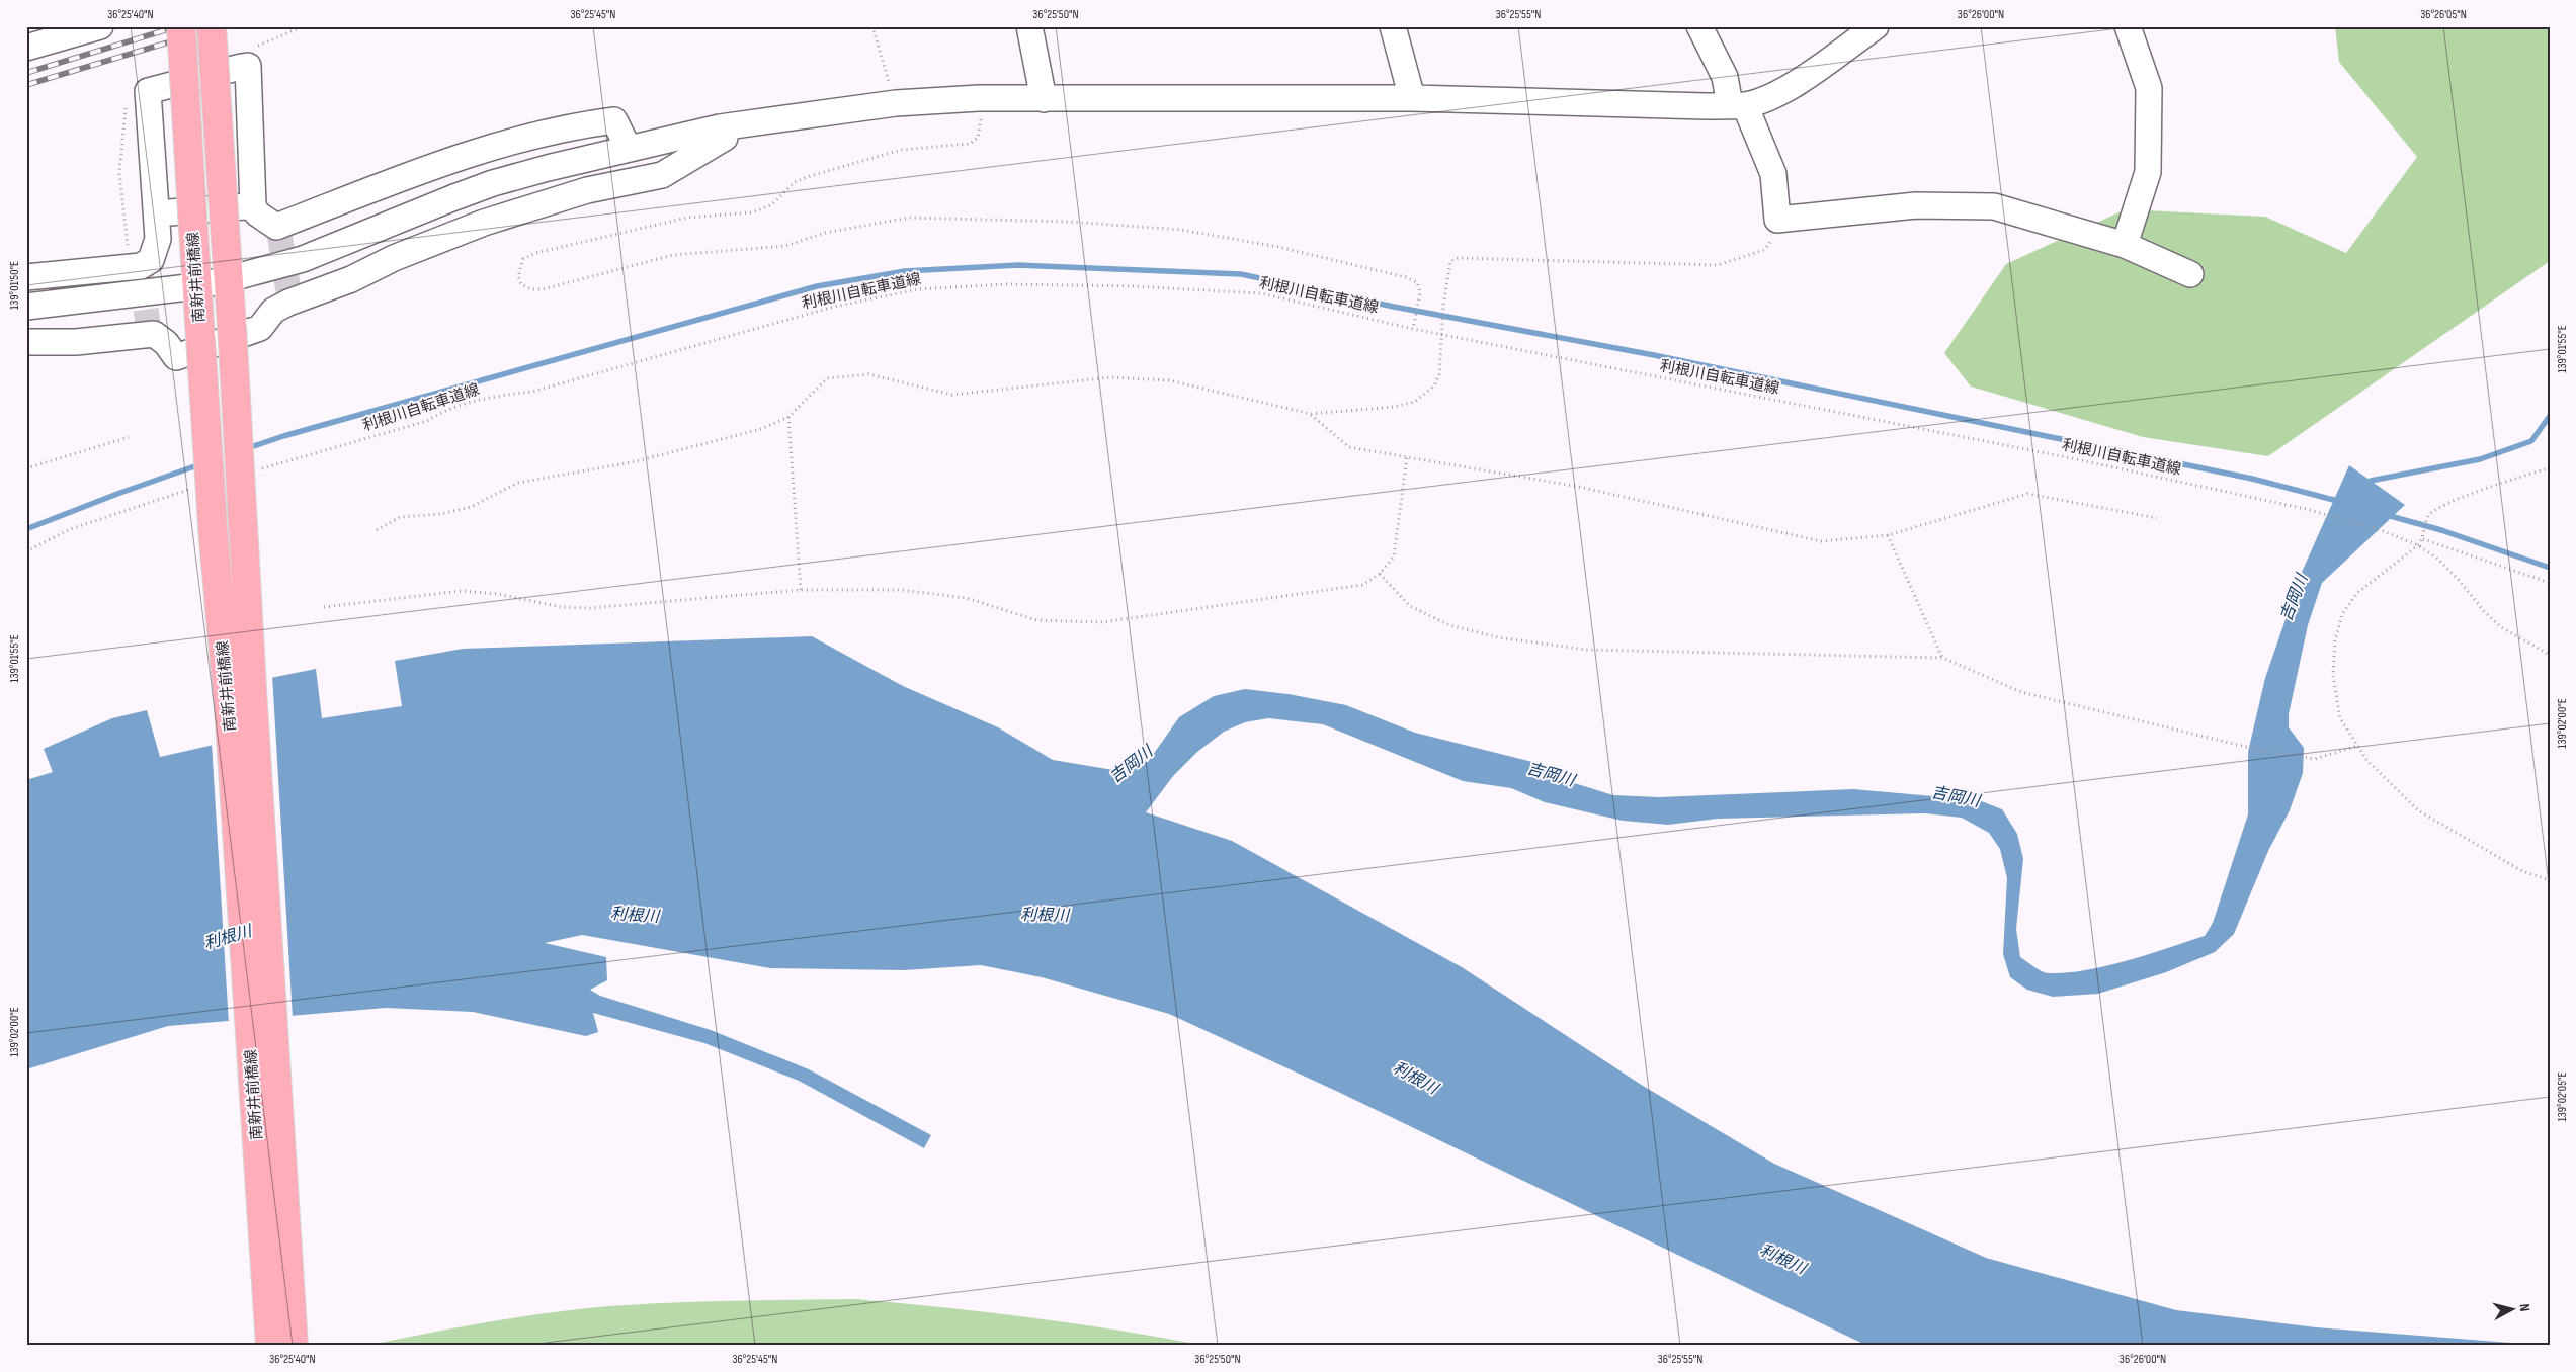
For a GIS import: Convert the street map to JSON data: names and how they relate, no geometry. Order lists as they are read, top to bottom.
{
  "streets": {
    "main road": ["南新井前橋線"],
    "path": ["利根川自転車道線"]
  },
  "water": ["吉岡川", "利根川"],
  "north": "right",
  "coordinates": [
    "36°25'40\"N",
    "36°25'45\"N",
    "36°25'50\"N",
    "36°25'55\"N",
    "36°26'00\"N",
    "36°26'05\"N",
    "139°01'50\"E",
    "139°01'55\"E",
    "139°02'00\"E",
    "139°02'05\"E"
  ]
}
